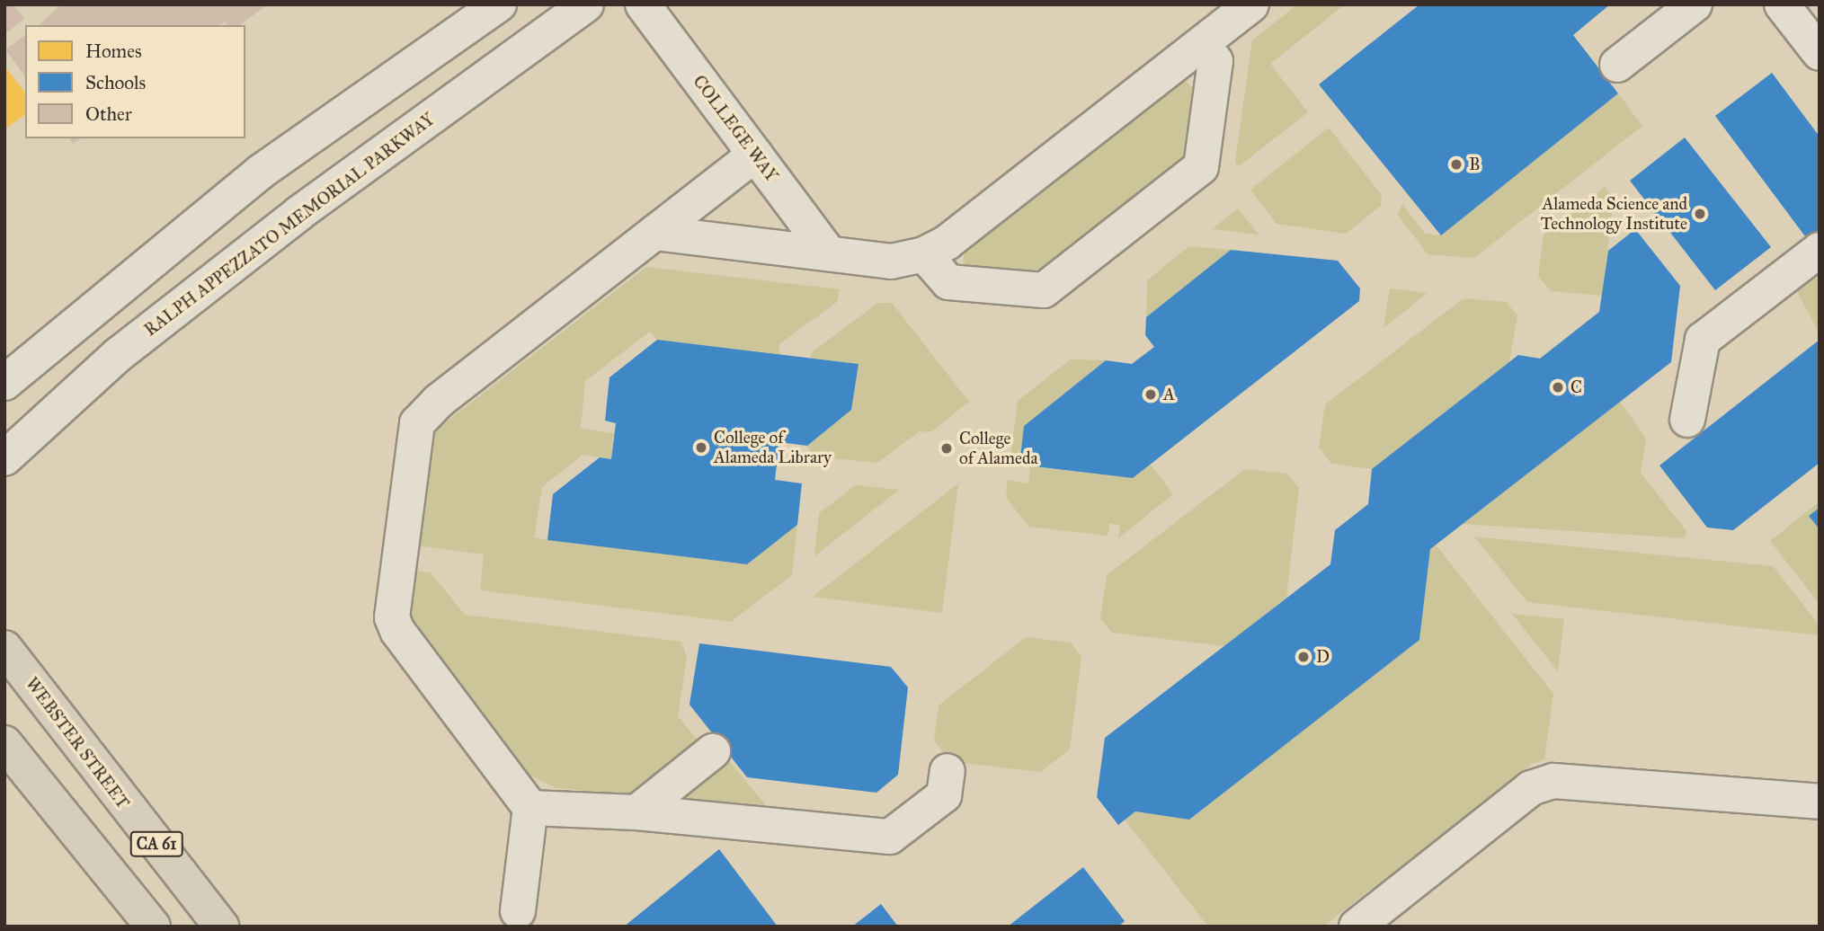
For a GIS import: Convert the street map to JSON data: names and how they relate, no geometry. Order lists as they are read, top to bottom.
{
  "streets": {
    "main road": ["WEBSTER STREET", "CA 61"],
    "street": ["COLLEGE WAY", "RALPH APPEZZATO MEMORIAL PARKWAY"]
  },
  "places": [
    "B",
    "Alameda Science and Technology Institute",
    "C",
    "A",
    "College of Alameda Library",
    "College of Alameda",
    "D"
  ],
  "legend": ["Homes", "Schools", "Other"]
}
